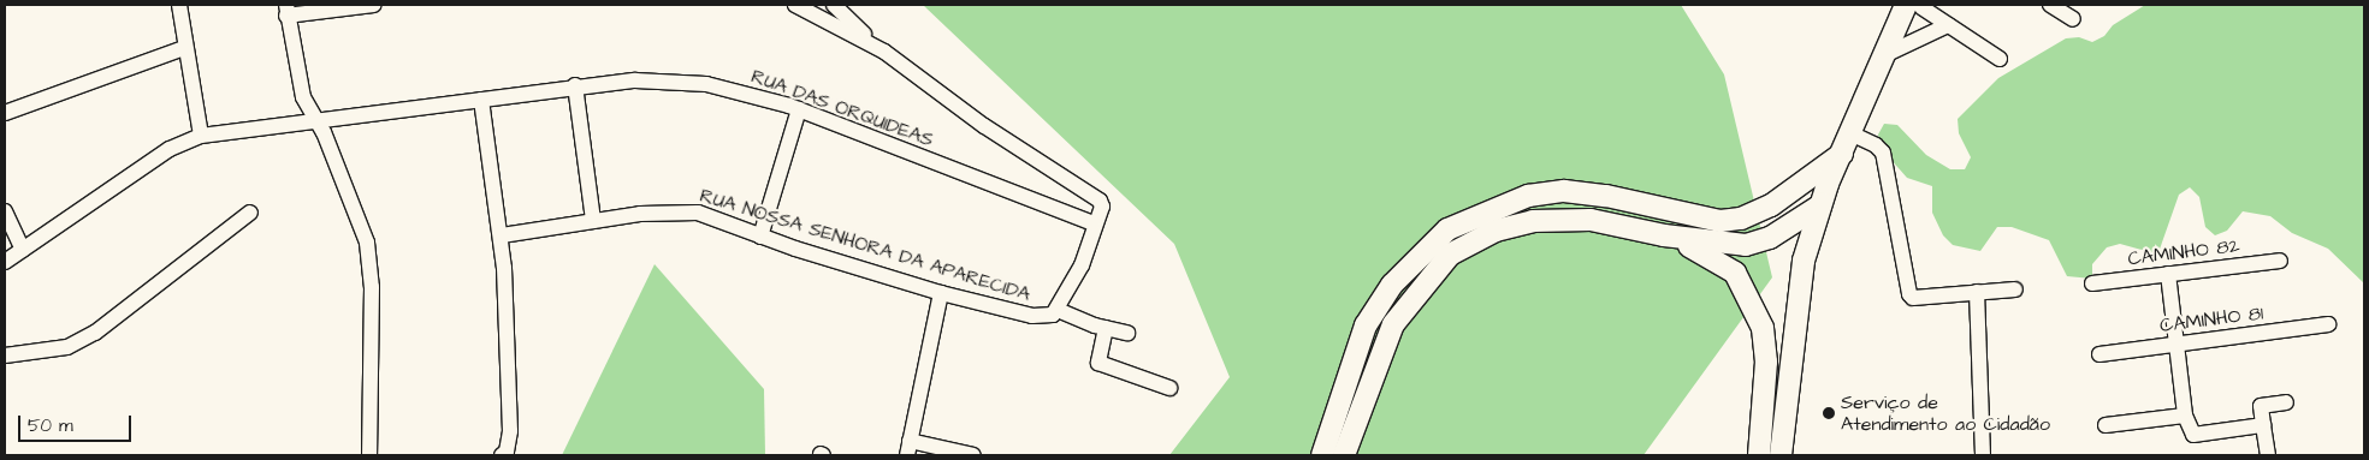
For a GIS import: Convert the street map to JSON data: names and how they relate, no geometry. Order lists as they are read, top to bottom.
{
  "streets": {
    "street": [
      "RUA DAS ORQUIDEAS",
      "RUA NOSSA SENHORA DA APARECIDA",
      "CAMINHO 82",
      "CAMINHO 81"
    ]
  },
  "places": ["Serviço de Atendimento ao Cidadão"],
  "scale_bar": "50 m"
}
